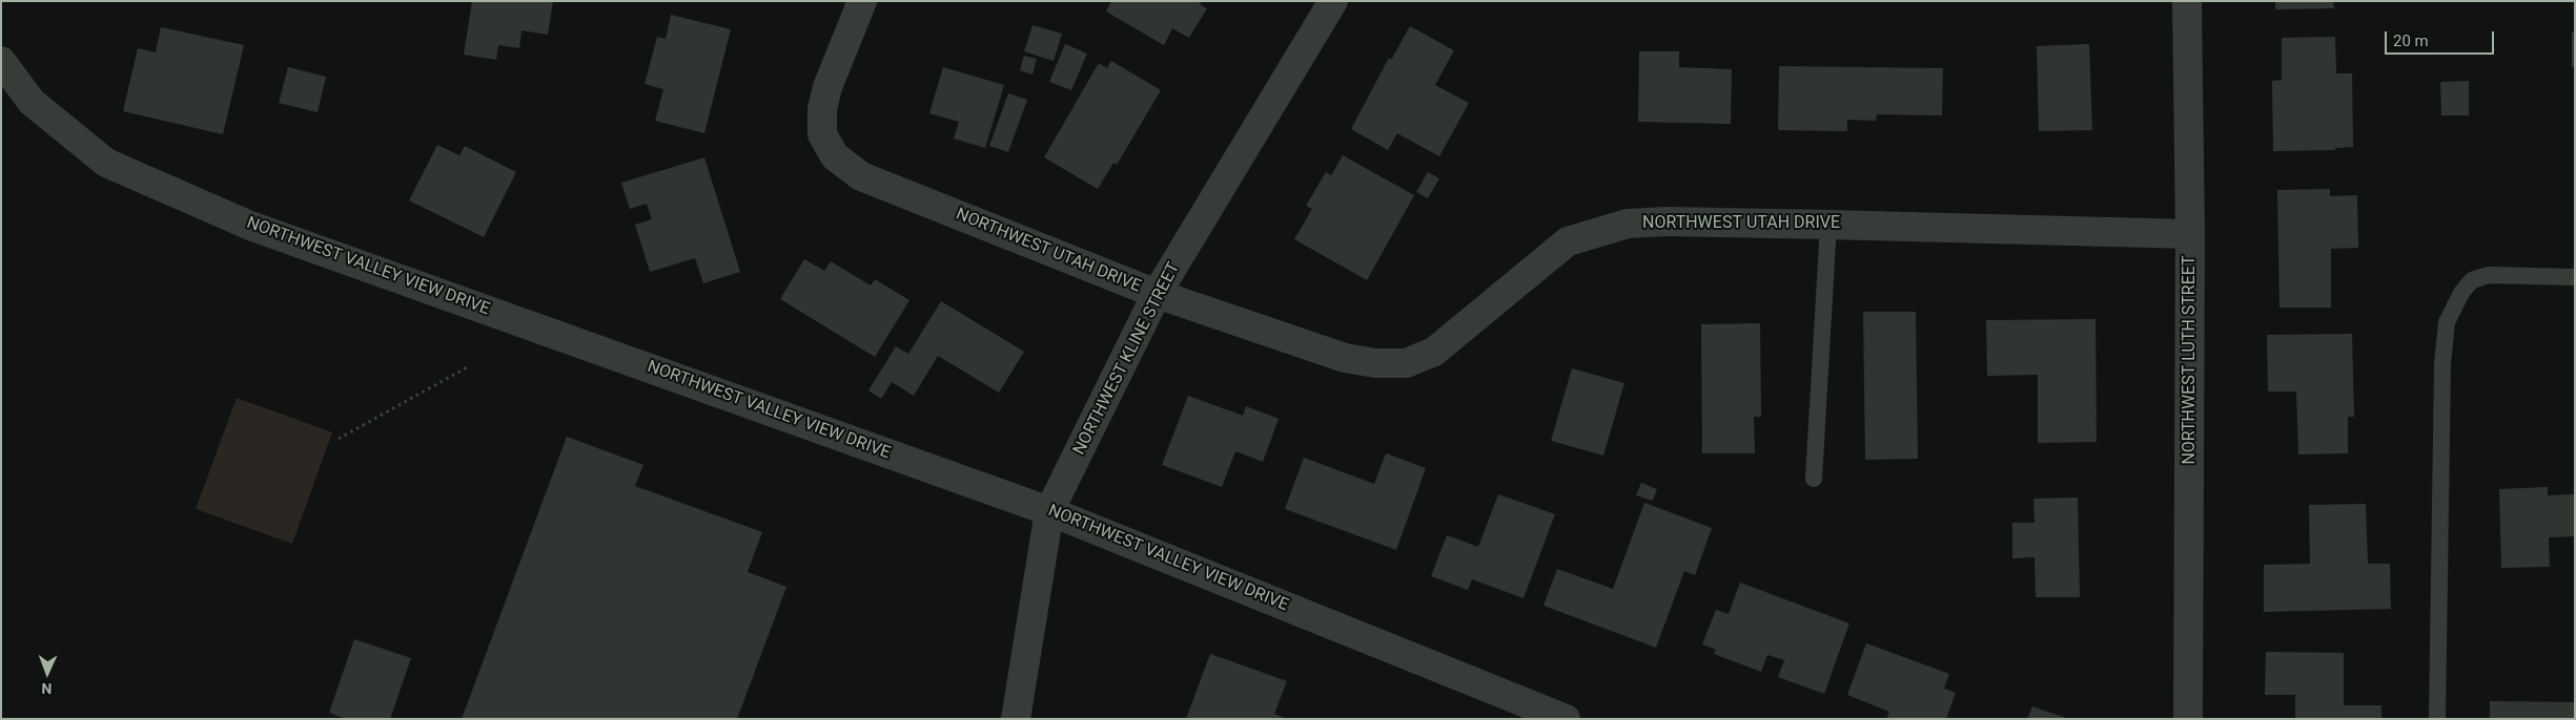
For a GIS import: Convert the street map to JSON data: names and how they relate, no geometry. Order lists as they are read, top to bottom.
{
  "streets": {
    "street": [
      "NORTHWEST UTAH DRIVE",
      "NORTHWEST VALLEY VIEW DRIVE",
      "NORTHWEST KLINE STREET",
      "NORTHWEST LUTH STREET"
    ]
  },
  "crossings": [
    ["NORTHWEST UTAH DRIVE", "NORTHWEST KLINE STREET"],
    ["NORTHWEST UTAH DRIVE", "NORTHWEST LUTH STREET"],
    ["NORTHWEST VALLEY VIEW DRIVE", "NORTHWEST KLINE STREET"]
  ],
  "scale_bar": "20 m",
  "north": "bottom"
}
